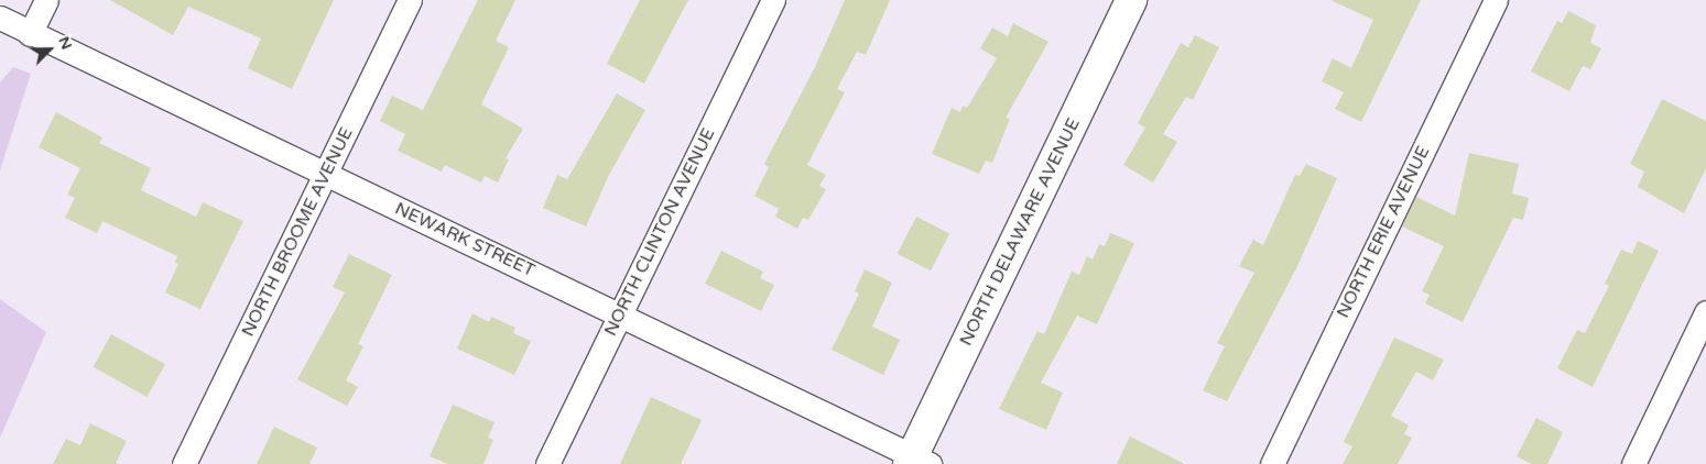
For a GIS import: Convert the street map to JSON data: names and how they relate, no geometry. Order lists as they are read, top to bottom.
{
  "streets": {
    "street": [
      "NORTH BROOME AVENUE",
      "NORTH CLINTON AVENUE",
      "NORTH DELAWARE AVENUE",
      "NORTH ERIE AVENUE",
      "NEWARK STREET"
    ]
  },
  "crossings": [
    ["NORTH BROOME AVENUE", "NEWARK STREET"],
    ["NORTH CLINTON AVENUE", "NEWARK STREET"],
    ["NORTH DELAWARE AVENUE", "NEWARK STREET"]
  ],
  "north": "top right"
}
